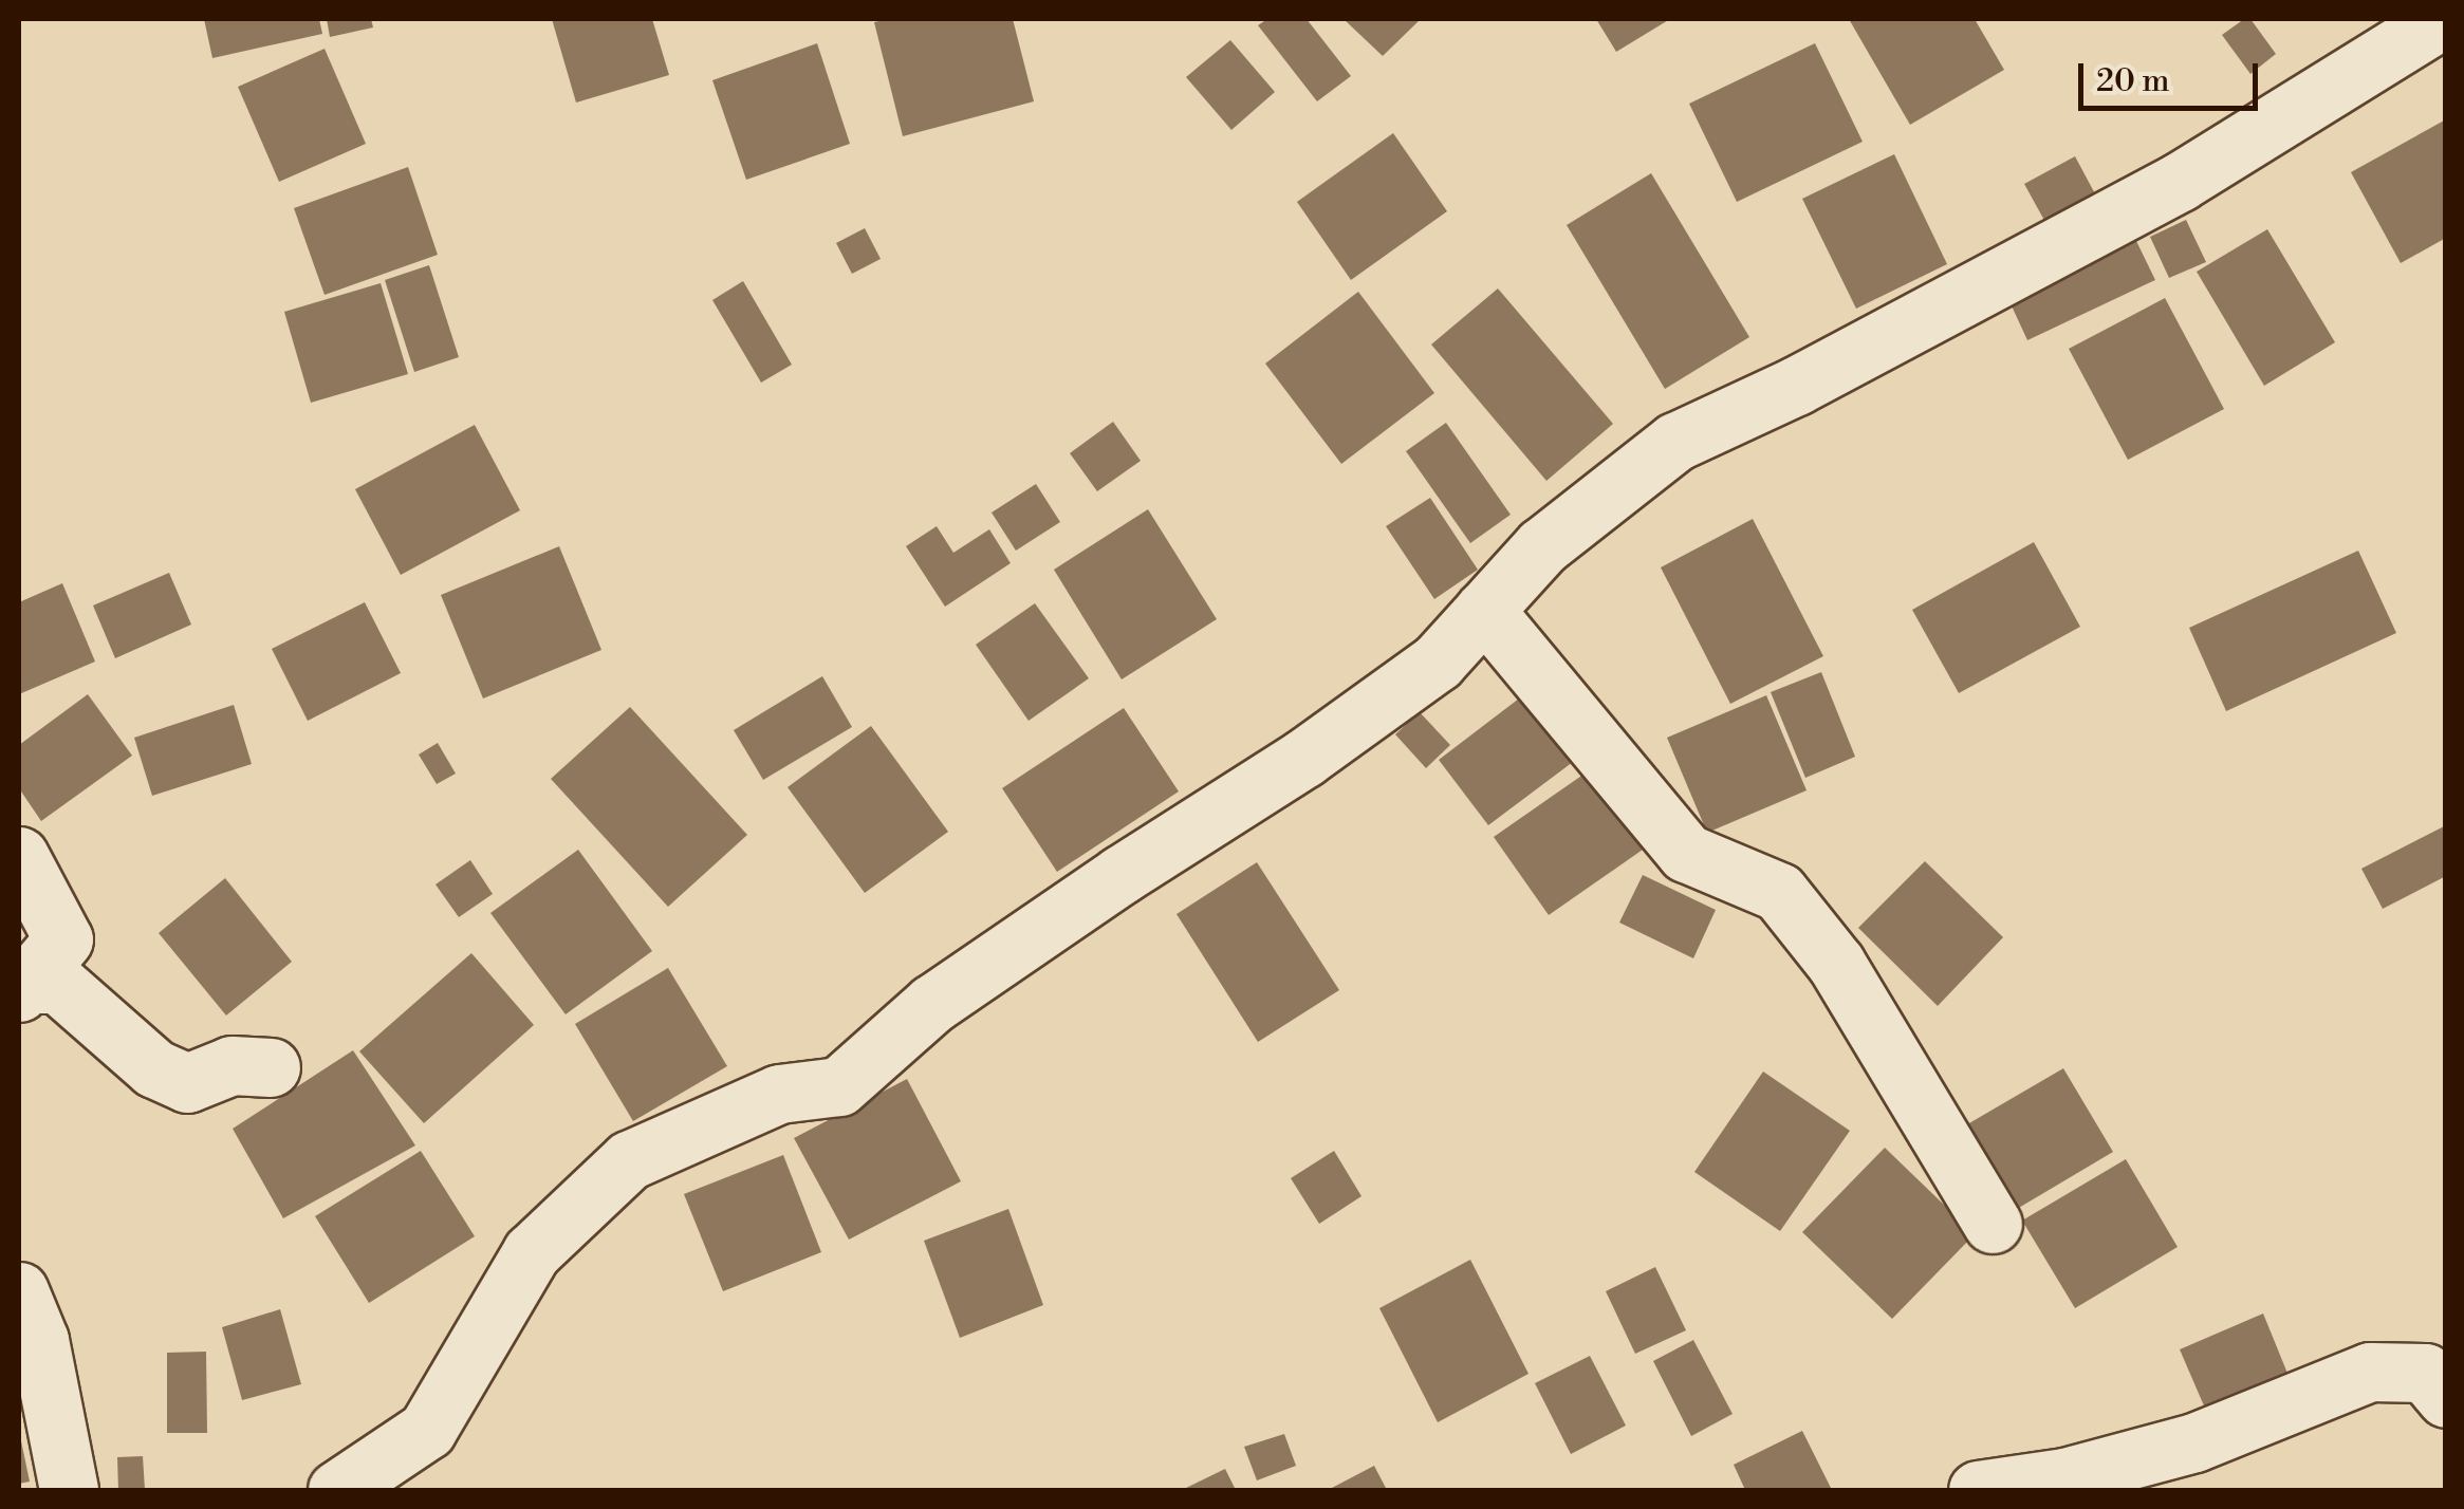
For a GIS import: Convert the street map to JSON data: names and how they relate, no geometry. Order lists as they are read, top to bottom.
{
  "scale_bar": "20 m"
}
